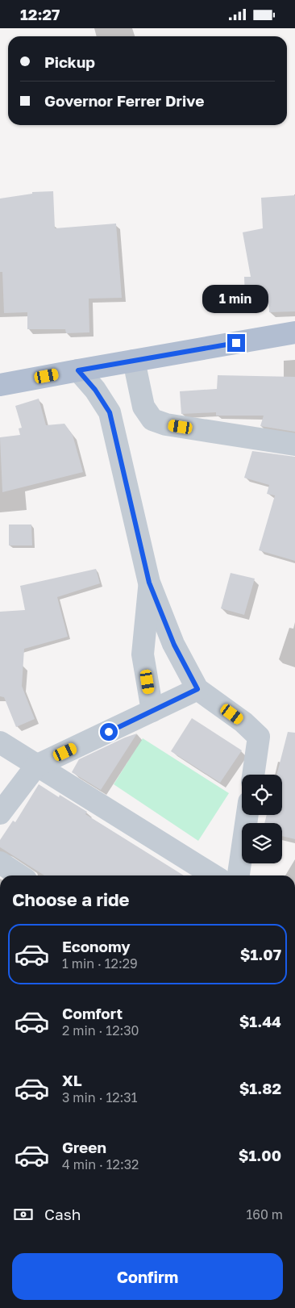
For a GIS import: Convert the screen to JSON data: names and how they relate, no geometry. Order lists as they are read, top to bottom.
{
  "page": {
    "status": "12:27",
    "banner": ["Pickup", "Governor Ferrer Drive"],
    "bubble": "1 min",
    "heading": "Choose a ride",
    "list": [
      {
        "name": "Economy",
        "note": "1 min · 12:29",
        "value": "$1.07"
      },
      {
        "name": "Comfort",
        "note": "2 min · 12:30",
        "value": "$1.44"
      },
      {
        "name": "XL",
        "note": "3 min · 12:31",
        "value": "$1.82"
      },
      {
        "name": "Green",
        "note": "4 min · 12:32",
        "value": "$1.00"
      }
    ],
    "pay": ["Cash", "160 m"],
    "buttons": "Confirm"
  }
}
